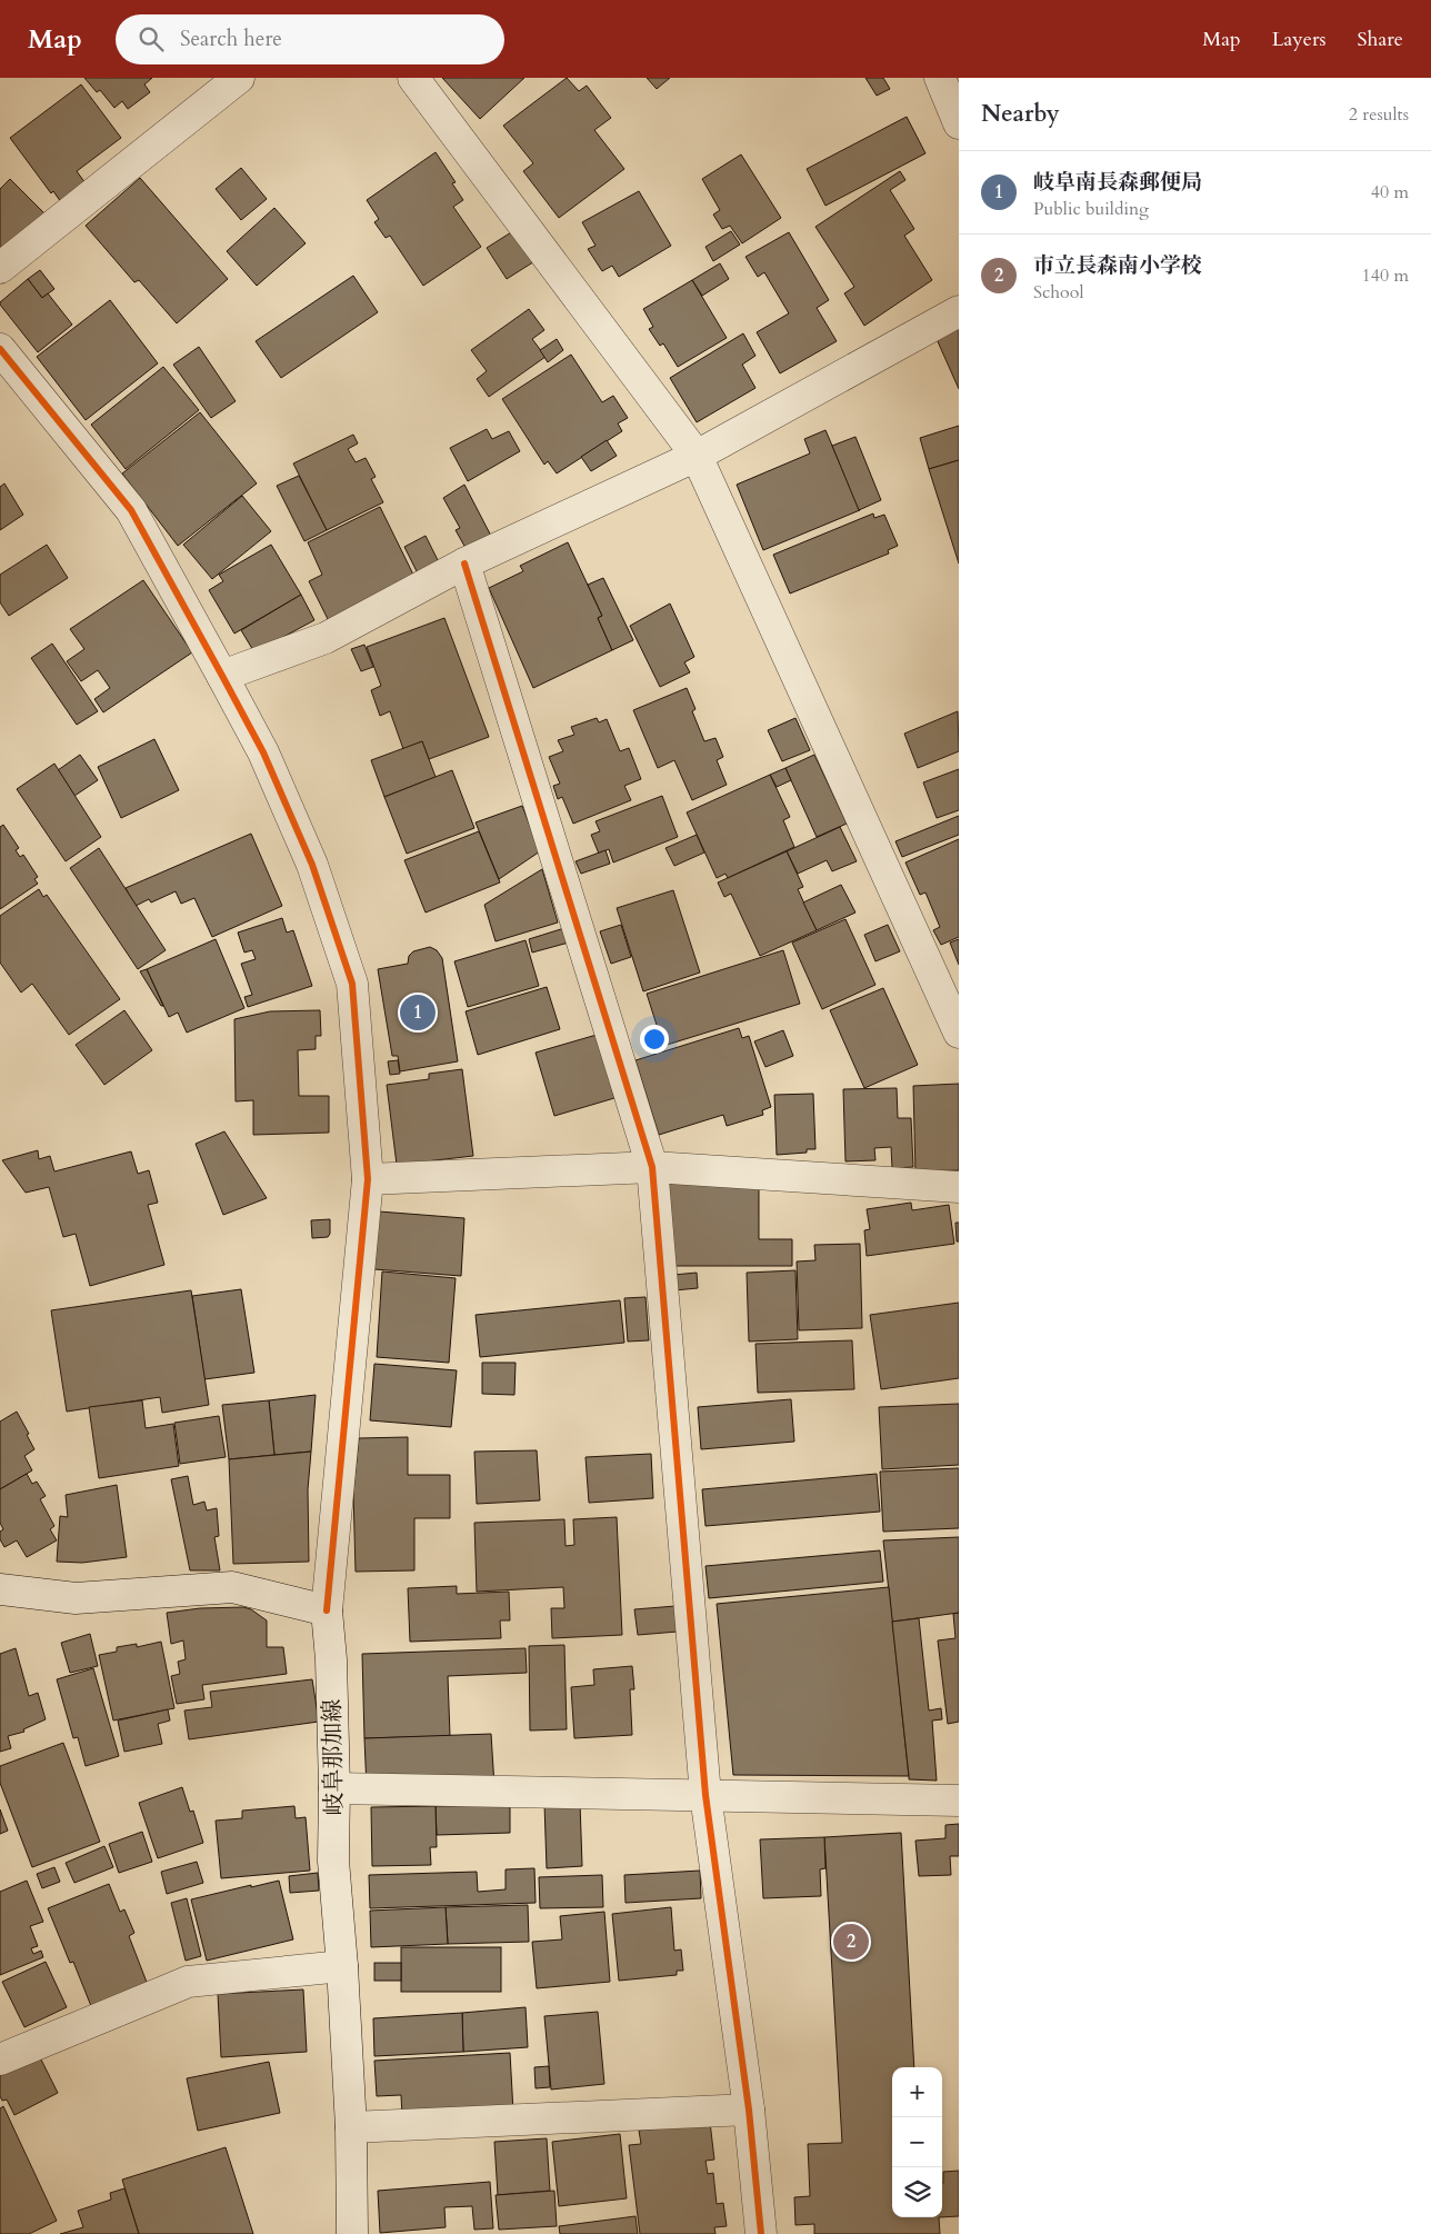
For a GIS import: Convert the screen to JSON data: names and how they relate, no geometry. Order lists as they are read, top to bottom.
{
  "streets": {
    "street": ["岐阜那加線"]
  },
  "page": {
    "header": "Map",
    "search": "Search here",
    "nav": ["Map", "Layers", "Share"],
    "heading": ["Nearby", "2 results"],
    "list": [
      {
        "mark": "1",
        "name": "岐阜南長森郵便局",
        "note": "Public building",
        "value": "40 m"
      },
      {
        "mark": "2",
        "name": "市立長森南小学校",
        "note": "School",
        "value": "140 m"
      }
    ],
    "pins": ["1", "2"],
    "map_buttons": ["+", "−"]
  }
}
